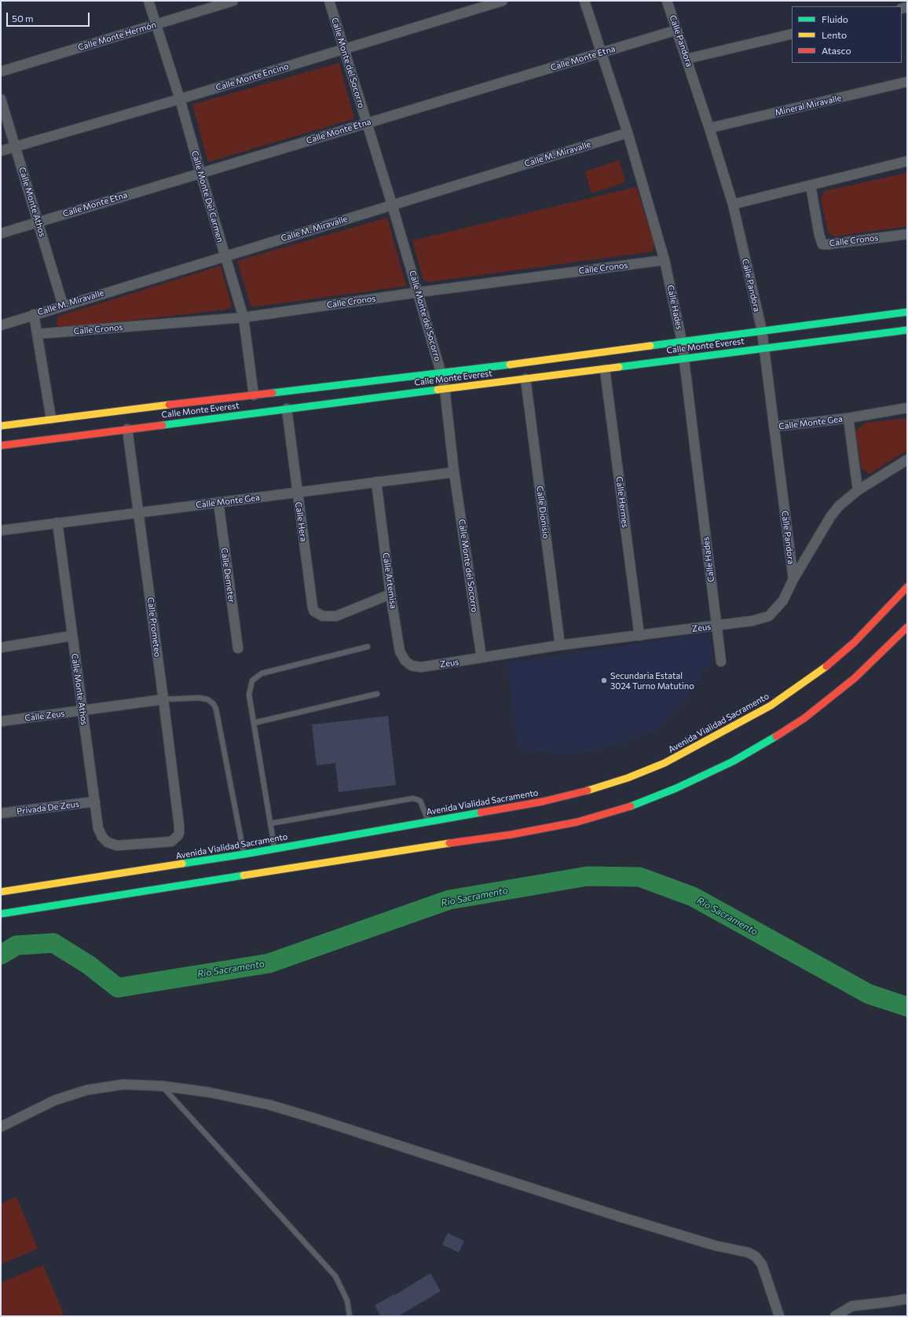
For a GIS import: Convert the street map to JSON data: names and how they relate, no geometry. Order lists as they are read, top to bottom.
{
  "streets": {
    "main road": ["Calle Monte Everest", "Avenida Vialidad Sacramento"],
    "street": [
      "Calle Monte Hermón",
      "Calle Pandora",
      "Calle Monte Etna",
      "Calle Monte del Socorro",
      "Calle Monte Encino",
      "Mineral Miravalle",
      "Calle M. Miravalle",
      "Calle Monte Del Carmen",
      "Calle Monte Athos",
      "Calle Cronos",
      "Calle Hades",
      "Calle Monte Gea",
      "Calle Hermes",
      "Calle Dionisio",
      "Calle Hera",
      "Calle Demeter",
      "Calle Artemisa",
      "Calle Prometeo",
      "Zeus",
      "Calle Zeus",
      "Privada De Zeus"
    ]
  },
  "crossings": [
    ["Calle Monte Hermón", "Calle Monte Del Carmen"],
    ["Calle Pandora", "Calle Monte Etna"],
    ["Calle Pandora", "Mineral Miravalle"],
    ["Calle Pandora", "Calle Monte Everest"],
    ["Calle Pandora", "Calle Monte Gea"],
    ["Calle Pandora", "Zeus"],
    ["Calle Monte Etna", "Calle Monte del Socorro"],
    ["Calle Monte Etna", "Calle Monte Del Carmen"],
    ["Calle Monte Etna", "Calle Monte Athos"],
    ["Calle Monte Etna", "Calle Hades"],
    ["Calle Monte del Socorro", "Calle Monte Encino"],
    ["Calle Monte del Socorro", "Calle M. Miravalle"],
    ["Calle Monte del Socorro", "Calle Cronos"],
    ["Calle Monte del Socorro", "Calle Monte Everest"],
    ["Calle Monte del Socorro", "Calle Monte Gea"],
    ["Calle Monte del Socorro", "Zeus"],
    ["Calle Monte Encino", "Calle Monte Del Carmen"],
    ["Calle Monte Encino", "Calle Monte Athos"],
    ["Calle M. Miravalle", "Calle Monte Del Carmen"],
    ["Calle M. Miravalle", "Calle Monte Athos"],
    ["Calle M. Miravalle", "Calle Hades"],
    ["Calle Monte Del Carmen", "Calle Cronos"],
    ["Calle Monte Del Carmen", "Calle Monte Everest"],
    ["Calle Monte Athos", "Calle Monte Gea"],
    ["Calle Monte Athos", "Calle Prometeo"],
    ["Calle Monte Athos", "Calle Zeus"],
    ["Calle Monte Athos", "Privada De Zeus"],
    ["Calle Cronos", "Calle Hades"],
    ["Calle Hades", "Calle Monte Everest"],
    ["Calle Hades", "Zeus"],
    ["Calle Monte Everest", "Calle Hermes"],
    ["Calle Monte Everest", "Calle Dionisio"],
    ["Calle Monte Everest", "Calle Hera"],
    ["Calle Monte Everest", "Calle Prometeo"],
    ["Calle Monte Gea", "Calle Hera"],
    ["Calle Monte Gea", "Calle Demeter"],
    ["Calle Monte Gea", "Calle Artemisa"],
    ["Calle Monte Gea", "Calle Prometeo"],
    ["Calle Monte Gea", "Zeus"],
    ["Calle Hermes", "Zeus"],
    ["Calle Dionisio", "Zeus"],
    ["Calle Hera", "Calle Artemisa"],
    ["Calle Artemisa", "Zeus"],
    ["Calle Prometeo", "Calle Zeus"]
  ],
  "water": ["Rio Sacramento"],
  "places": ["Secundaria Estatal 3024 Turno Matutino"],
  "legend": ["Fluido", "Lento", "Atasco"],
  "scale_bar": "50 m"
}
